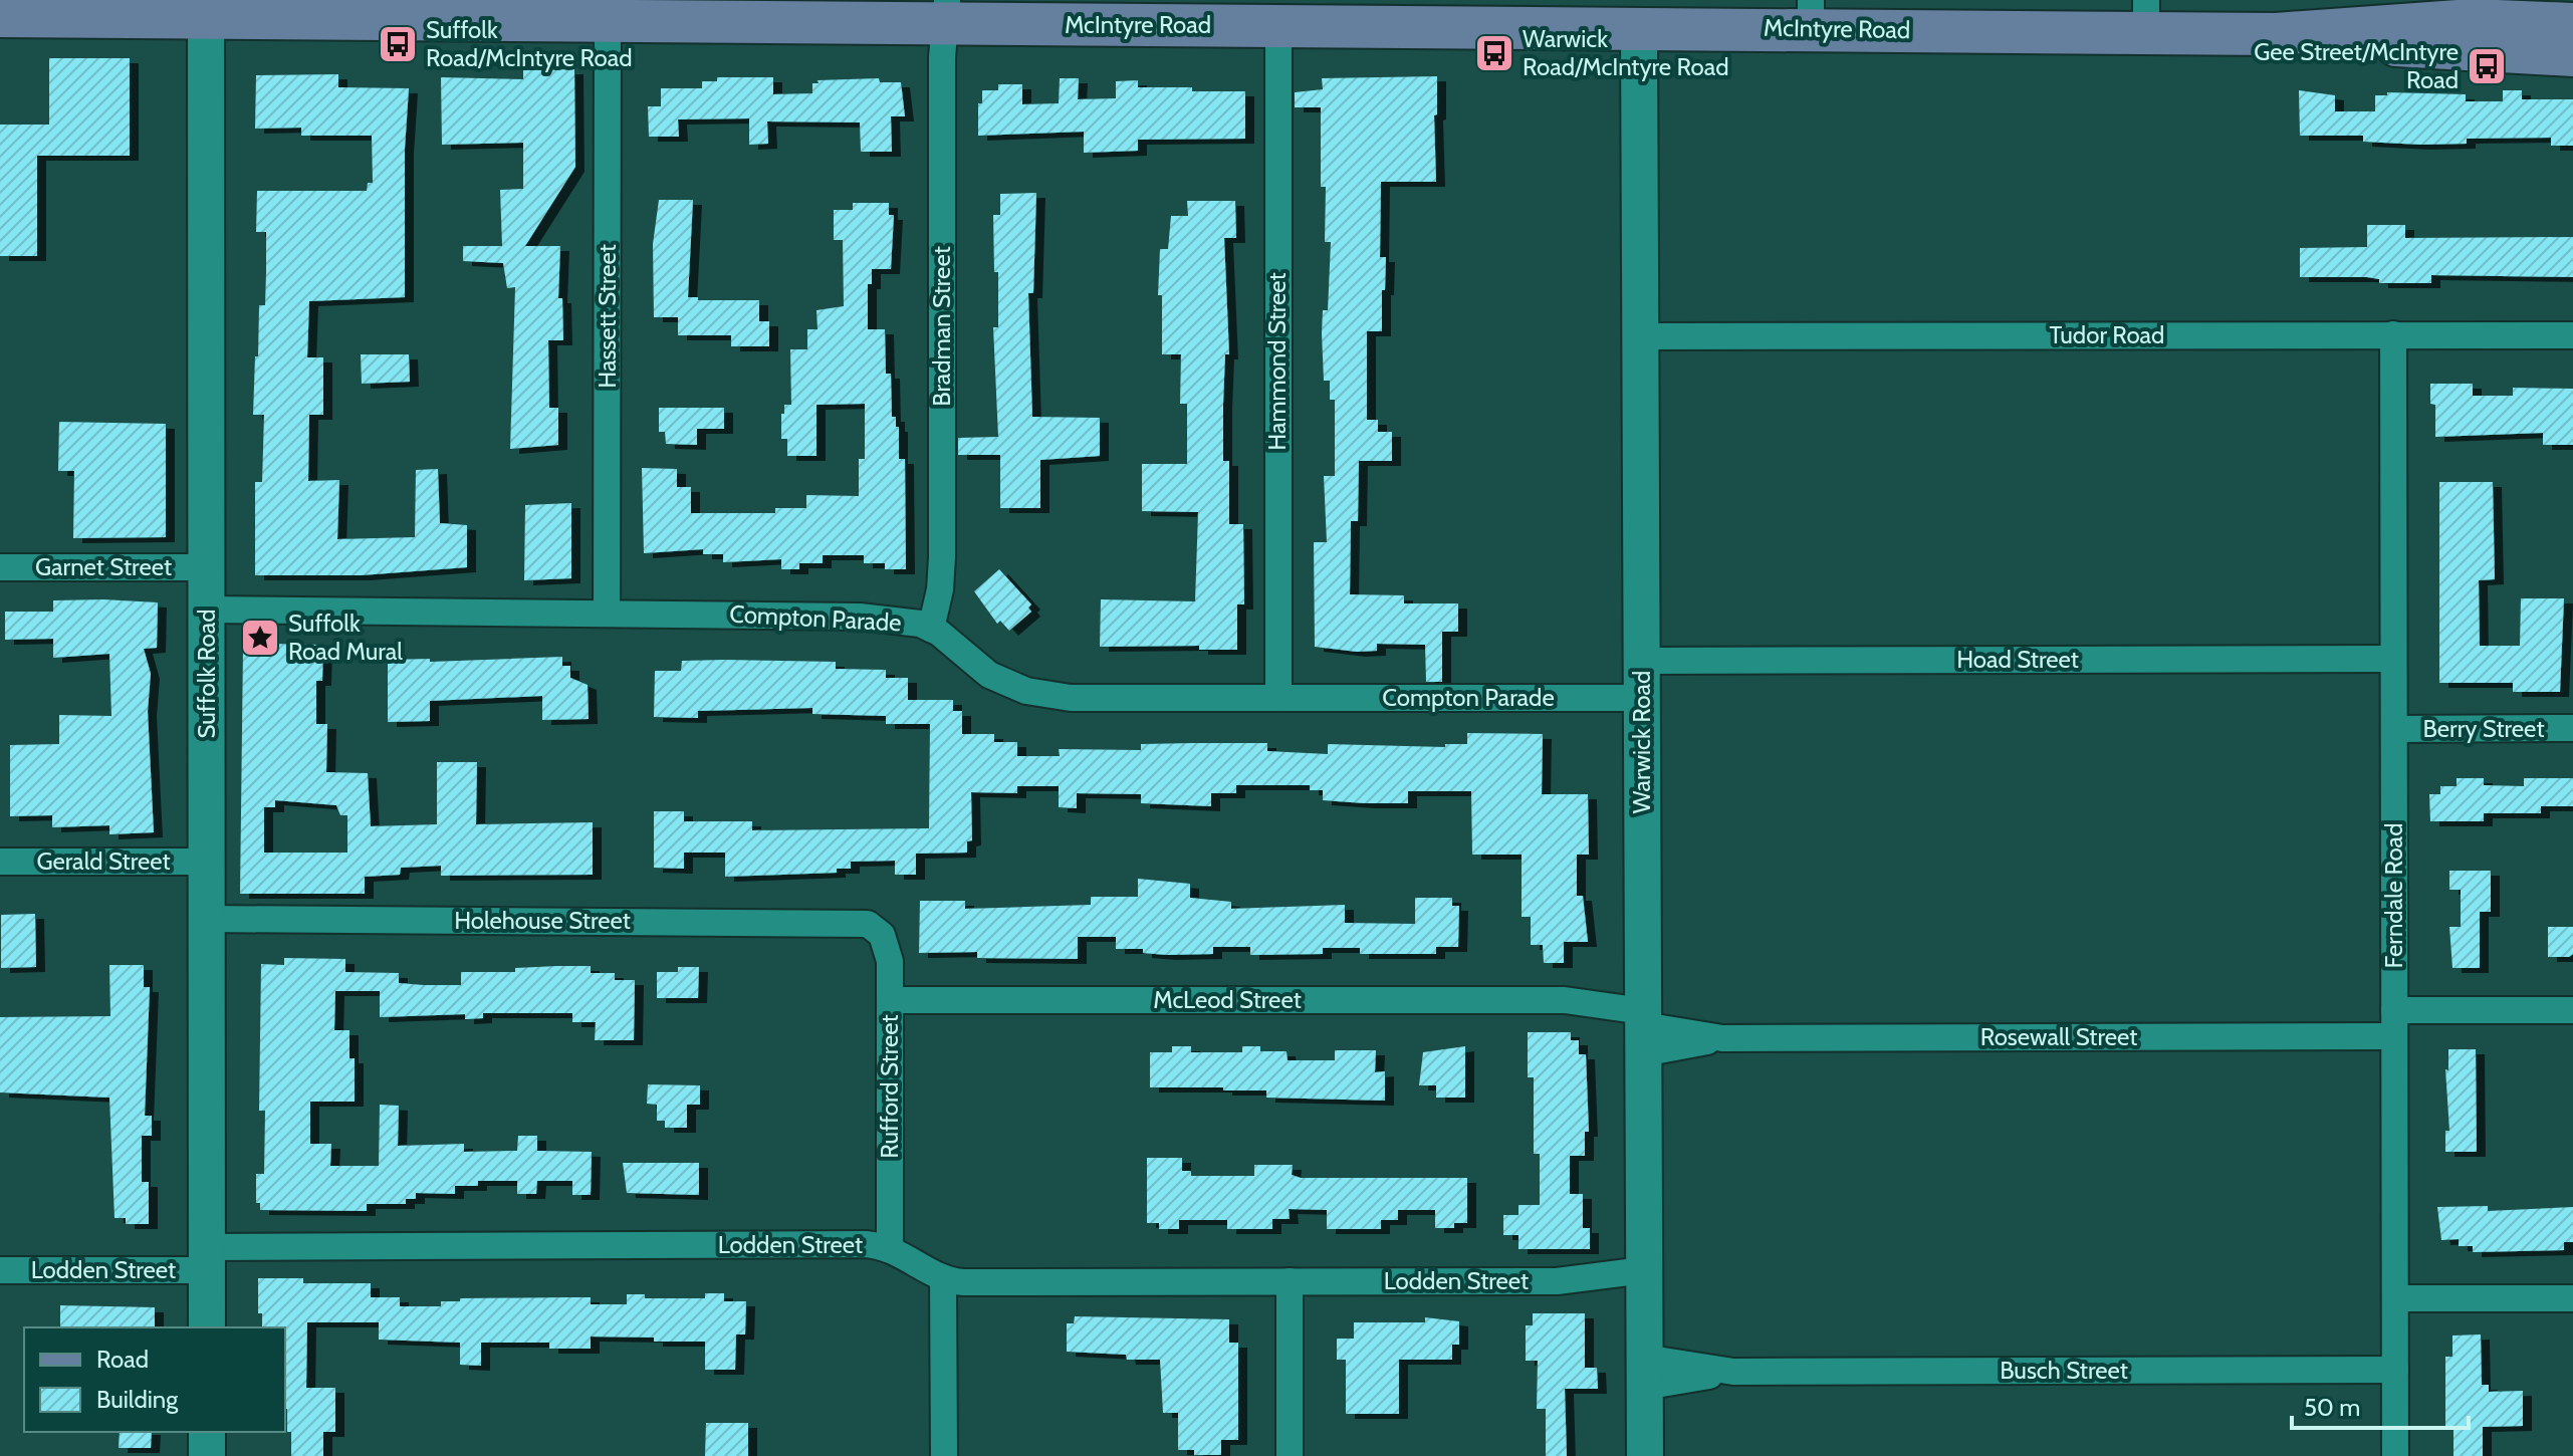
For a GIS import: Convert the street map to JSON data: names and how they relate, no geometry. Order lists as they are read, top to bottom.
{
  "streets": {
    "main road": ["McIntyre Road"],
    "street": [
      "Hassett Street",
      "Bradman Street",
      "Tudor Road",
      "Hammond Street",
      "Garnet Street",
      "Compton Parade",
      "Hoad Street",
      "Suffolk Road",
      "Berry Street",
      "Warwick Road",
      "Gerald Street",
      "Ferndale Road",
      "Holehouse Street",
      "McLeod Street",
      "Rosewall Street",
      "Rufford Street",
      "Lodden Street",
      "Busch Street"
    ]
  },
  "crossings": [
    ["McIntyre Road", "Hassett Street"],
    ["McIntyre Road", "Bradman Street"],
    ["McIntyre Road", "Hammond Street"],
    ["McIntyre Road", "Suffolk Road"],
    ["McIntyre Road", "Warwick Road"],
    ["Hassett Street", "Compton Parade"],
    ["Bradman Street", "Compton Parade"],
    ["Tudor Road", "Warwick Road"],
    ["Tudor Road", "Ferndale Road"],
    ["Hammond Street", "Compton Parade"],
    ["Garnet Street", "Suffolk Road"],
    ["Compton Parade", "Suffolk Road"],
    ["Compton Parade", "Warwick Road"],
    ["Hoad Street", "Warwick Road"],
    ["Hoad Street", "Ferndale Road"],
    ["Suffolk Road", "Gerald Street"],
    ["Suffolk Road", "Holehouse Street"],
    ["Suffolk Road", "Lodden Street"],
    ["Berry Street", "Ferndale Road"],
    ["Warwick Road", "McLeod Street"],
    ["Warwick Road", "Rosewall Street"],
    ["Warwick Road", "Lodden Street"],
    ["Warwick Road", "Busch Street"],
    ["Ferndale Road", "Rosewall Street"],
    ["Ferndale Road", "Busch Street"],
    ["Holehouse Street", "Rufford Street"],
    ["McLeod Street", "Rosewall Street"],
    ["McLeod Street", "Rufford Street"],
    ["Rufford Street", "Lodden Street"]
  ],
  "places": {
    "bus stop": ["Suffolk Road/McIntyre Road", "Warwick Road/McIntyre Road", "Gee Street/McIntyre Road"],
    "place": ["Suffolk Road Mural"]
  },
  "legend": ["Road", "Building"],
  "scale_bar": "50 m"
}
